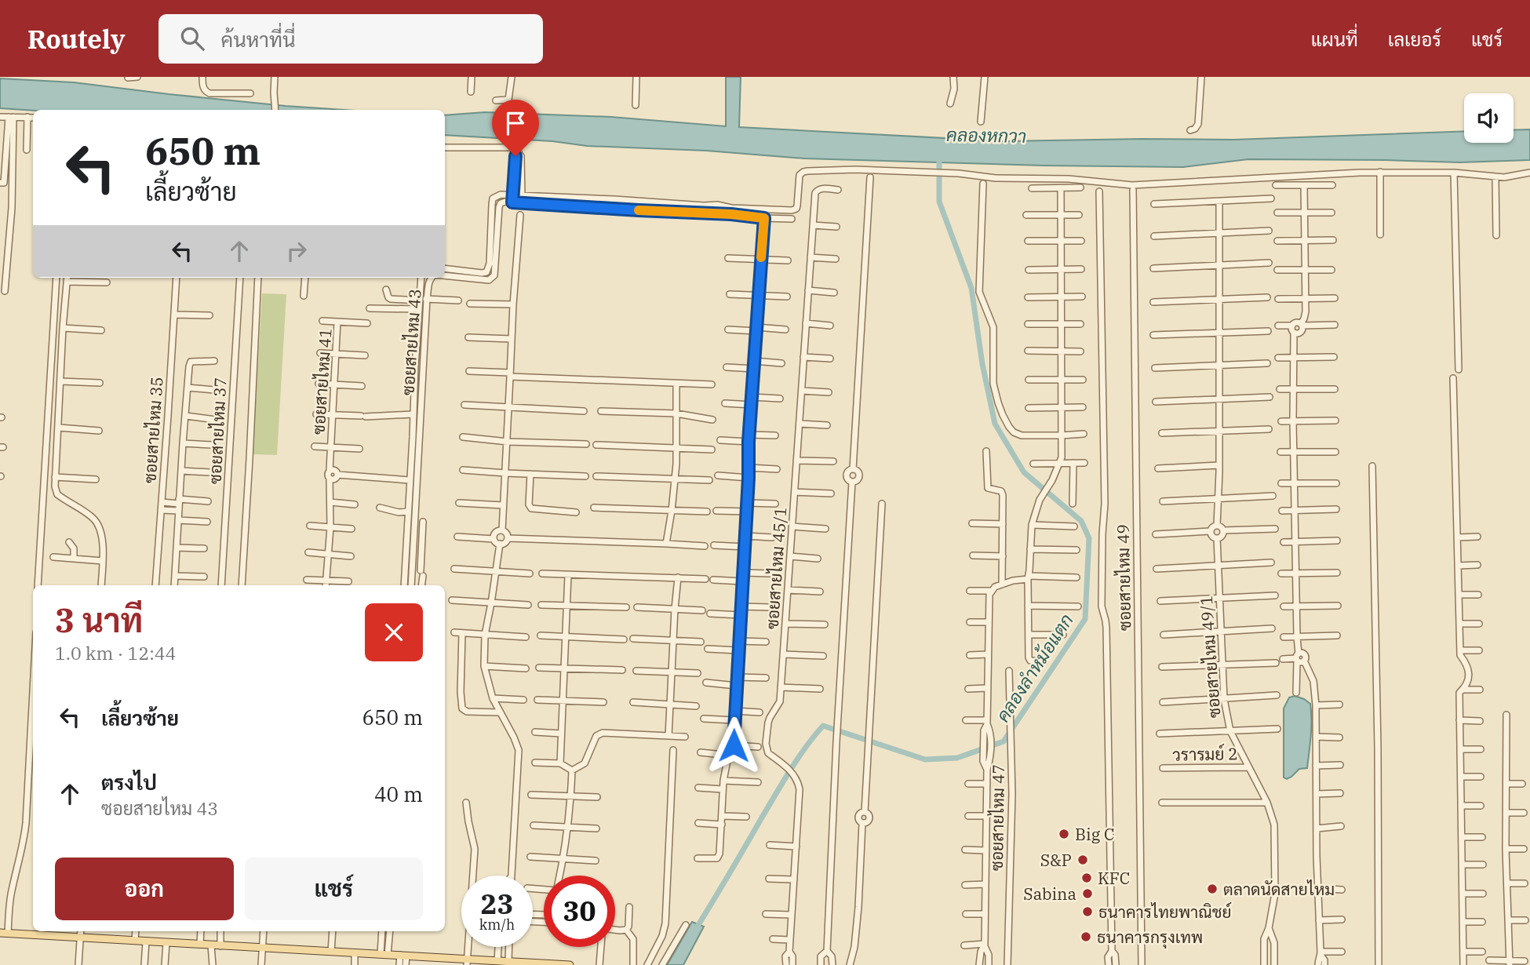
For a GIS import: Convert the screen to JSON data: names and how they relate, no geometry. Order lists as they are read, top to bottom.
{
  "streets": {
    "street": [
      "ซอยสายไหม 43",
      "ซอยสายไหม 41",
      "ซอยสายไหม 35",
      "ซอยสายไหม 37",
      "ซอยสายไหม 45/1",
      "ซอยสายไหม 49",
      "ซอยสายไหม 49/1",
      "วรารมย์ 2",
      "ซอยสายไหม 47"
    ]
  },
  "crossings": [
    ["ซอยสายไหม 49/1", "วรารมย์ 2"]
  ],
  "water": ["คลองหกวา", "คลองลำหม้อแตก"],
  "places": [
    "Big C",
    "S&P",
    "KFC",
    "ตลาดนัดสายไหม",
    "Sabina",
    "ธนาคารไทยพาณิชย์",
    "ธนาคารกรุงเทพ"
  ],
  "page": {
    "header": "Routely",
    "search": "ค้นหาที่นี่",
    "nav": ["แผนที่", "เลเยอร์", "แชร์"],
    "turn": ["650 m", "เลี้ยวซ้าย"],
    "heading": ["3 นาที", "1.0 km · 12:44"],
    "list": [
      {
        "name": "เลี้ยวซ้าย",
        "value": "650 m"
      },
      {
        "name": "ตรงไป",
        "note": "ซอยสายไหม 43",
        "value": "40 m"
      }
    ],
    "buttons": ["ออก", "แชร์"],
    "speed": "23 km/h",
    "limit": "30"
  }
}
